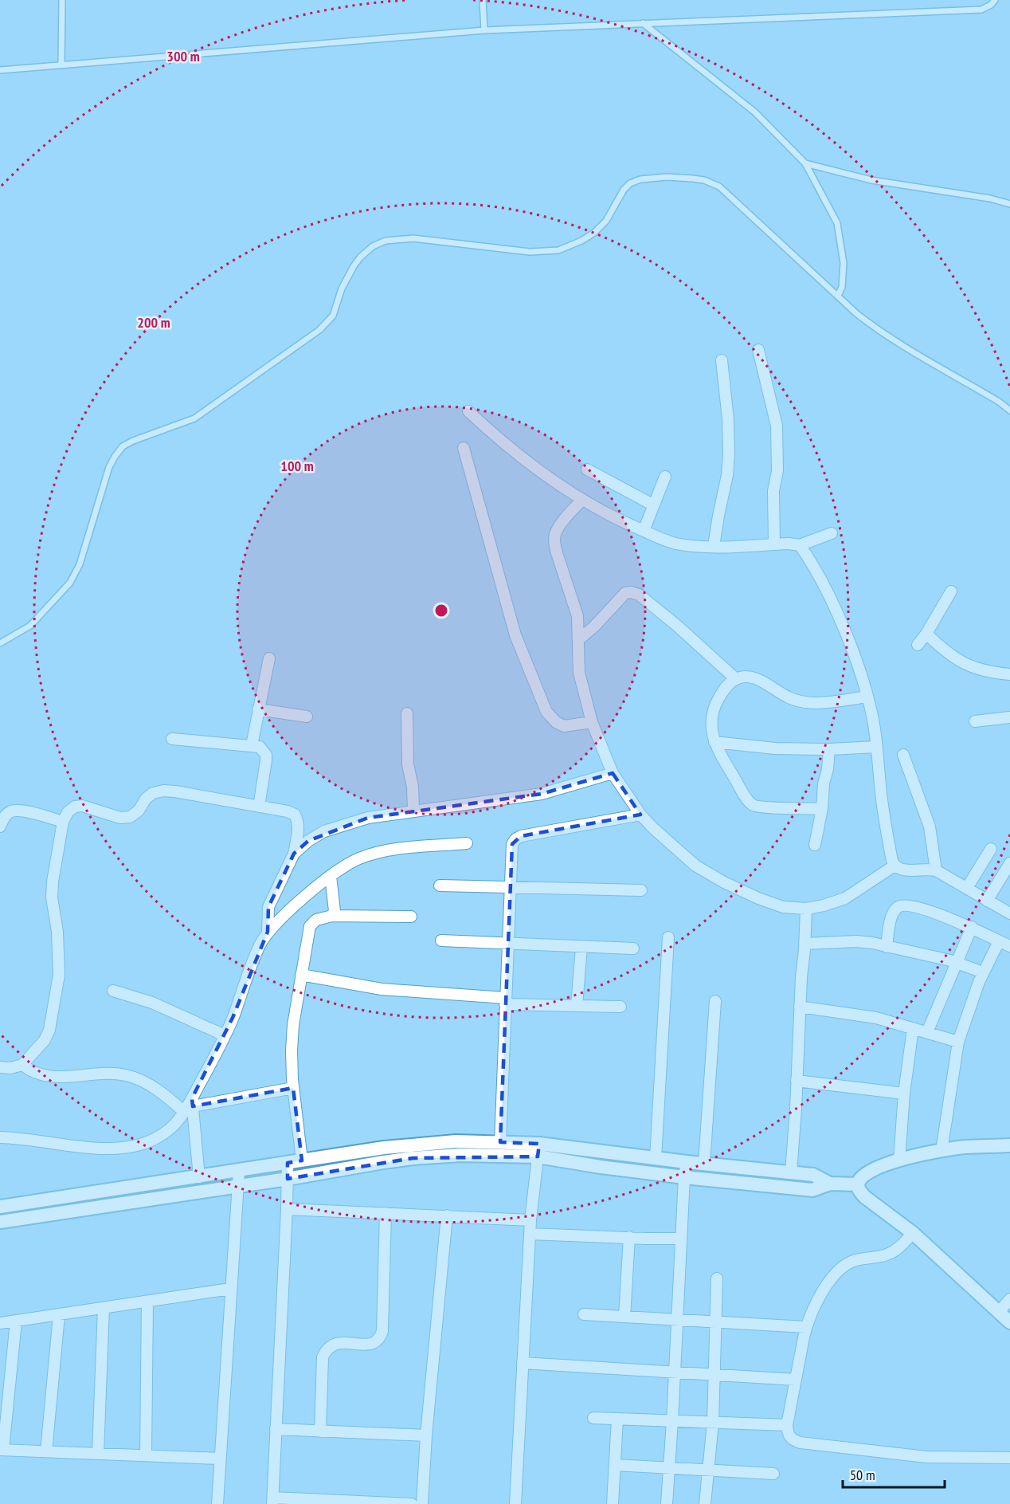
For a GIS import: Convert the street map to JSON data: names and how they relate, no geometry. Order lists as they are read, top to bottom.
{
  "scale_bar": "50 m",
  "rings": ["300 m", "200 m", "100 m"]
}
